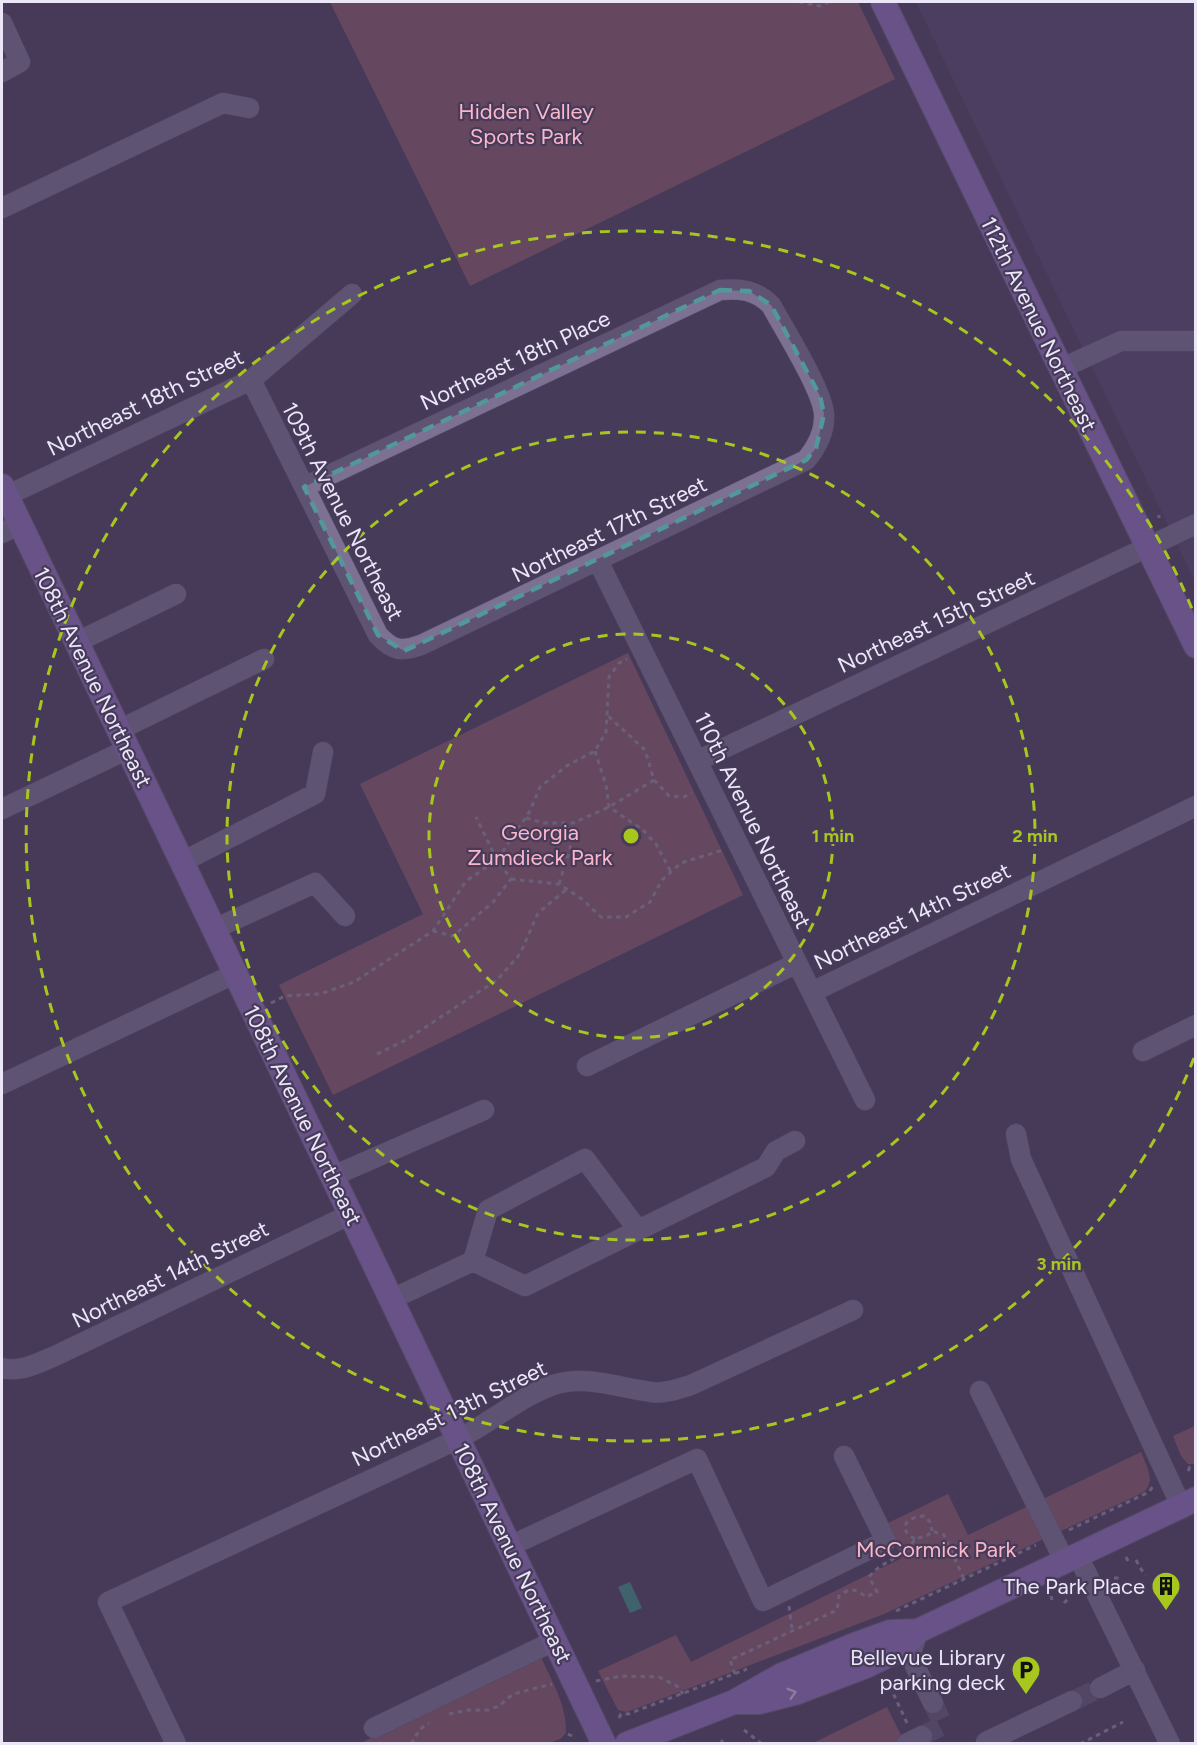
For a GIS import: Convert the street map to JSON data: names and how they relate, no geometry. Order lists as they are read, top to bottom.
{
  "streets": {
    "main road": ["112th Avenue Northeast", "108th Avenue Northeast"],
    "street": [
      "Northeast 18th Place",
      "Northeast 18th Street",
      "109th Avenue Northeast",
      "Northeast 17th Street",
      "Northeast 15th Street",
      "110th Avenue Northeast",
      "Northeast 14th Street",
      "Northeast 13th Street"
    ]
  },
  "crossings": [
    ["112th Avenue Northeast", "Northeast 15th Street"],
    ["Northeast 18th Place", "109th Avenue Northeast"],
    ["Northeast 18th Place", "Northeast 17th Street"],
    ["Northeast 18th Street", "109th Avenue Northeast"],
    ["Northeast 18th Street", "108th Avenue Northeast"],
    ["109th Avenue Northeast", "Northeast 17th Street"],
    ["Northeast 17th Street", "110th Avenue Northeast"],
    ["Northeast 15th Street", "110th Avenue Northeast"],
    ["108th Avenue Northeast", "Northeast 14th Street"],
    ["108th Avenue Northeast", "Northeast 13th Street"],
    ["110th Avenue Northeast", "Northeast 14th Street"]
  ],
  "parks": ["Hidden Valley Sports Park", "Georgia Zumdieck Park", "McCormick Park"],
  "places": {
    "building": ["The Park Place"],
    "parking": ["Bellevue Library parking deck"]
  },
  "rings": ["1 min", "2 min", "3 min"]
}
